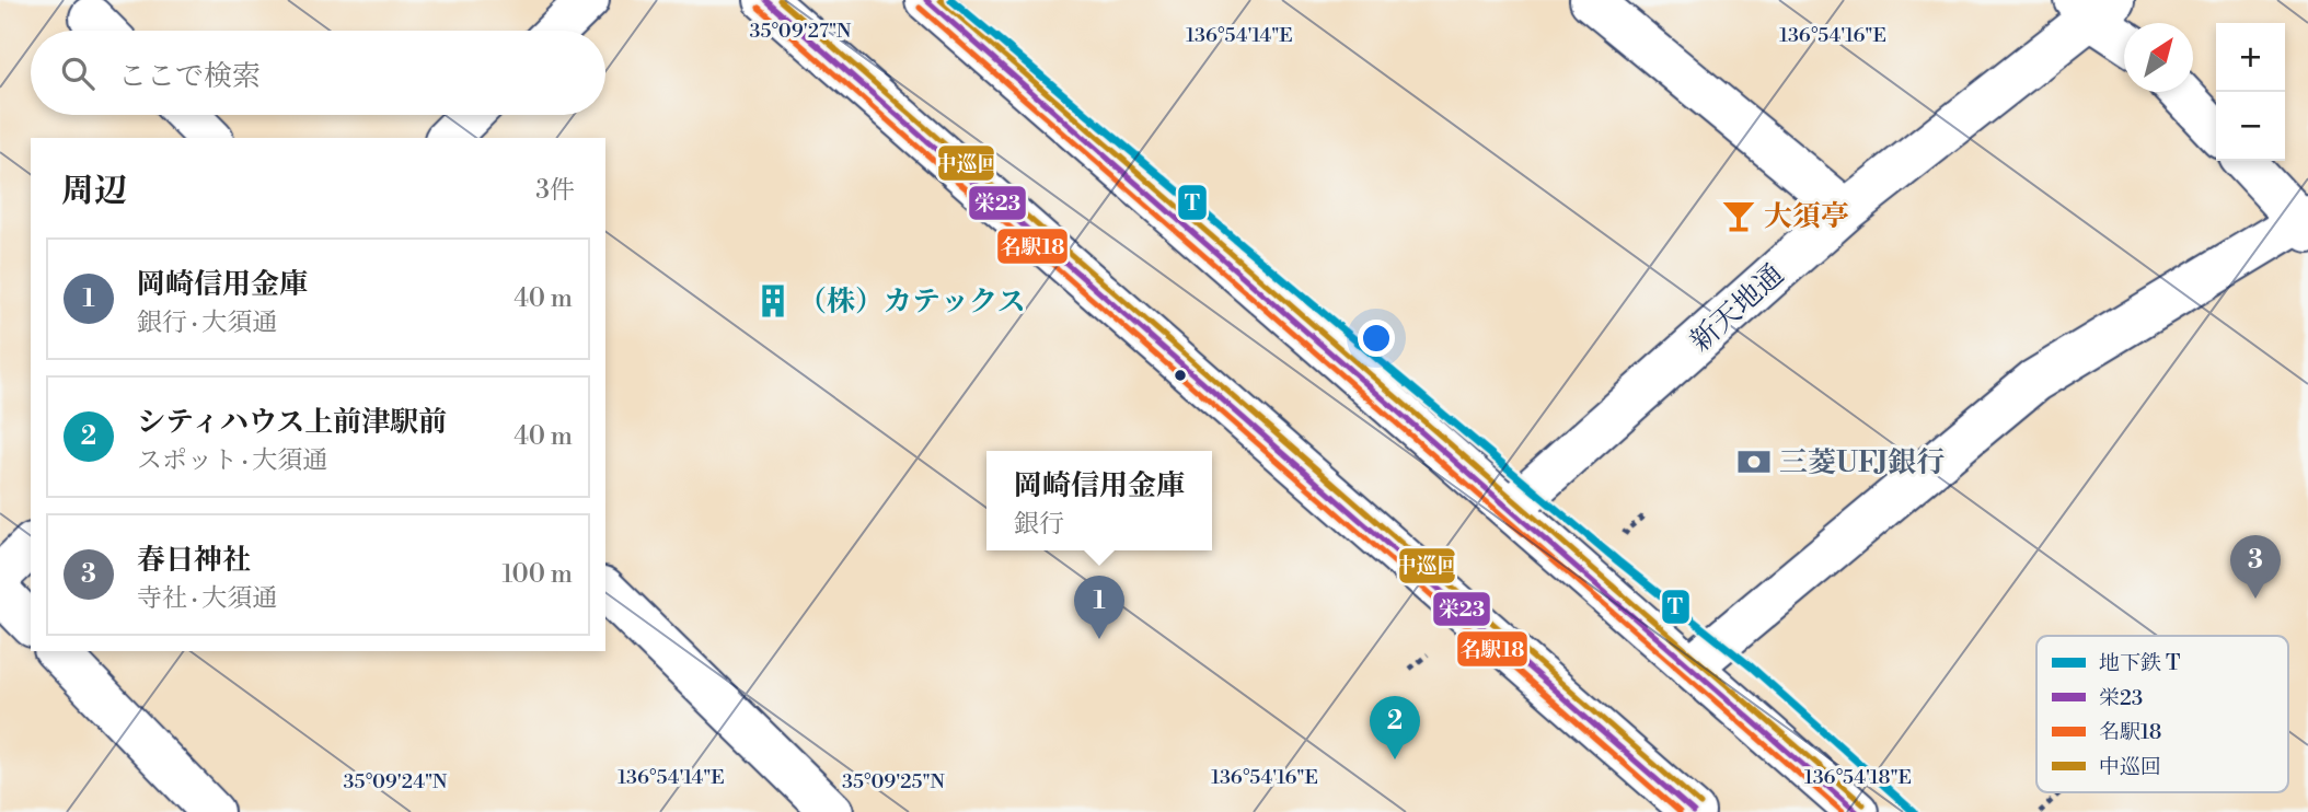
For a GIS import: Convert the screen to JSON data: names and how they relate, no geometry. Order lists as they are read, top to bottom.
{
  "streets": {
    "street": ["新天地通"]
  },
  "places": {
    "bar": ["大須亭"],
    "building": ["（株）カテックス"],
    "bank": ["三菱UFJ銀行"]
  },
  "lines": [
    "metro line T",
    "transit line 栄23",
    "transit line 中巡回",
    "transit line 名駅18"
  ],
  "legend": [
    "地下鉄 T",
    "栄23",
    "名駅18",
    "中巡回"
  ],
  "north": "top right",
  "page": {
    "map_buttons": ["+", "−"],
    "search": "ここで検索",
    "heading": ["周辺", "3件"],
    "list": [
      {
        "mark": "1",
        "name": "岡崎信用金庫",
        "note": "銀行 · 大須通",
        "value": "40 m"
      },
      {
        "mark": "2",
        "name": "シティハウス上前津駅前",
        "note": "スポット · 大須通",
        "value": "40 m"
      },
      {
        "mark": "3",
        "name": "春日神社",
        "note": "寺社 · 大須通",
        "value": "100 m"
      }
    ],
    "popup": ["岡崎信用金庫", "銀行"],
    "pins": ["3", "1", "2"]
  },
  "coordinates": [
    "35°09'27\"N",
    "136°54'14\"E",
    "136°54'16\"E",
    "136°54'18\"E",
    "35°09'24\"N",
    "35°09'25\"N"
  ]
}
